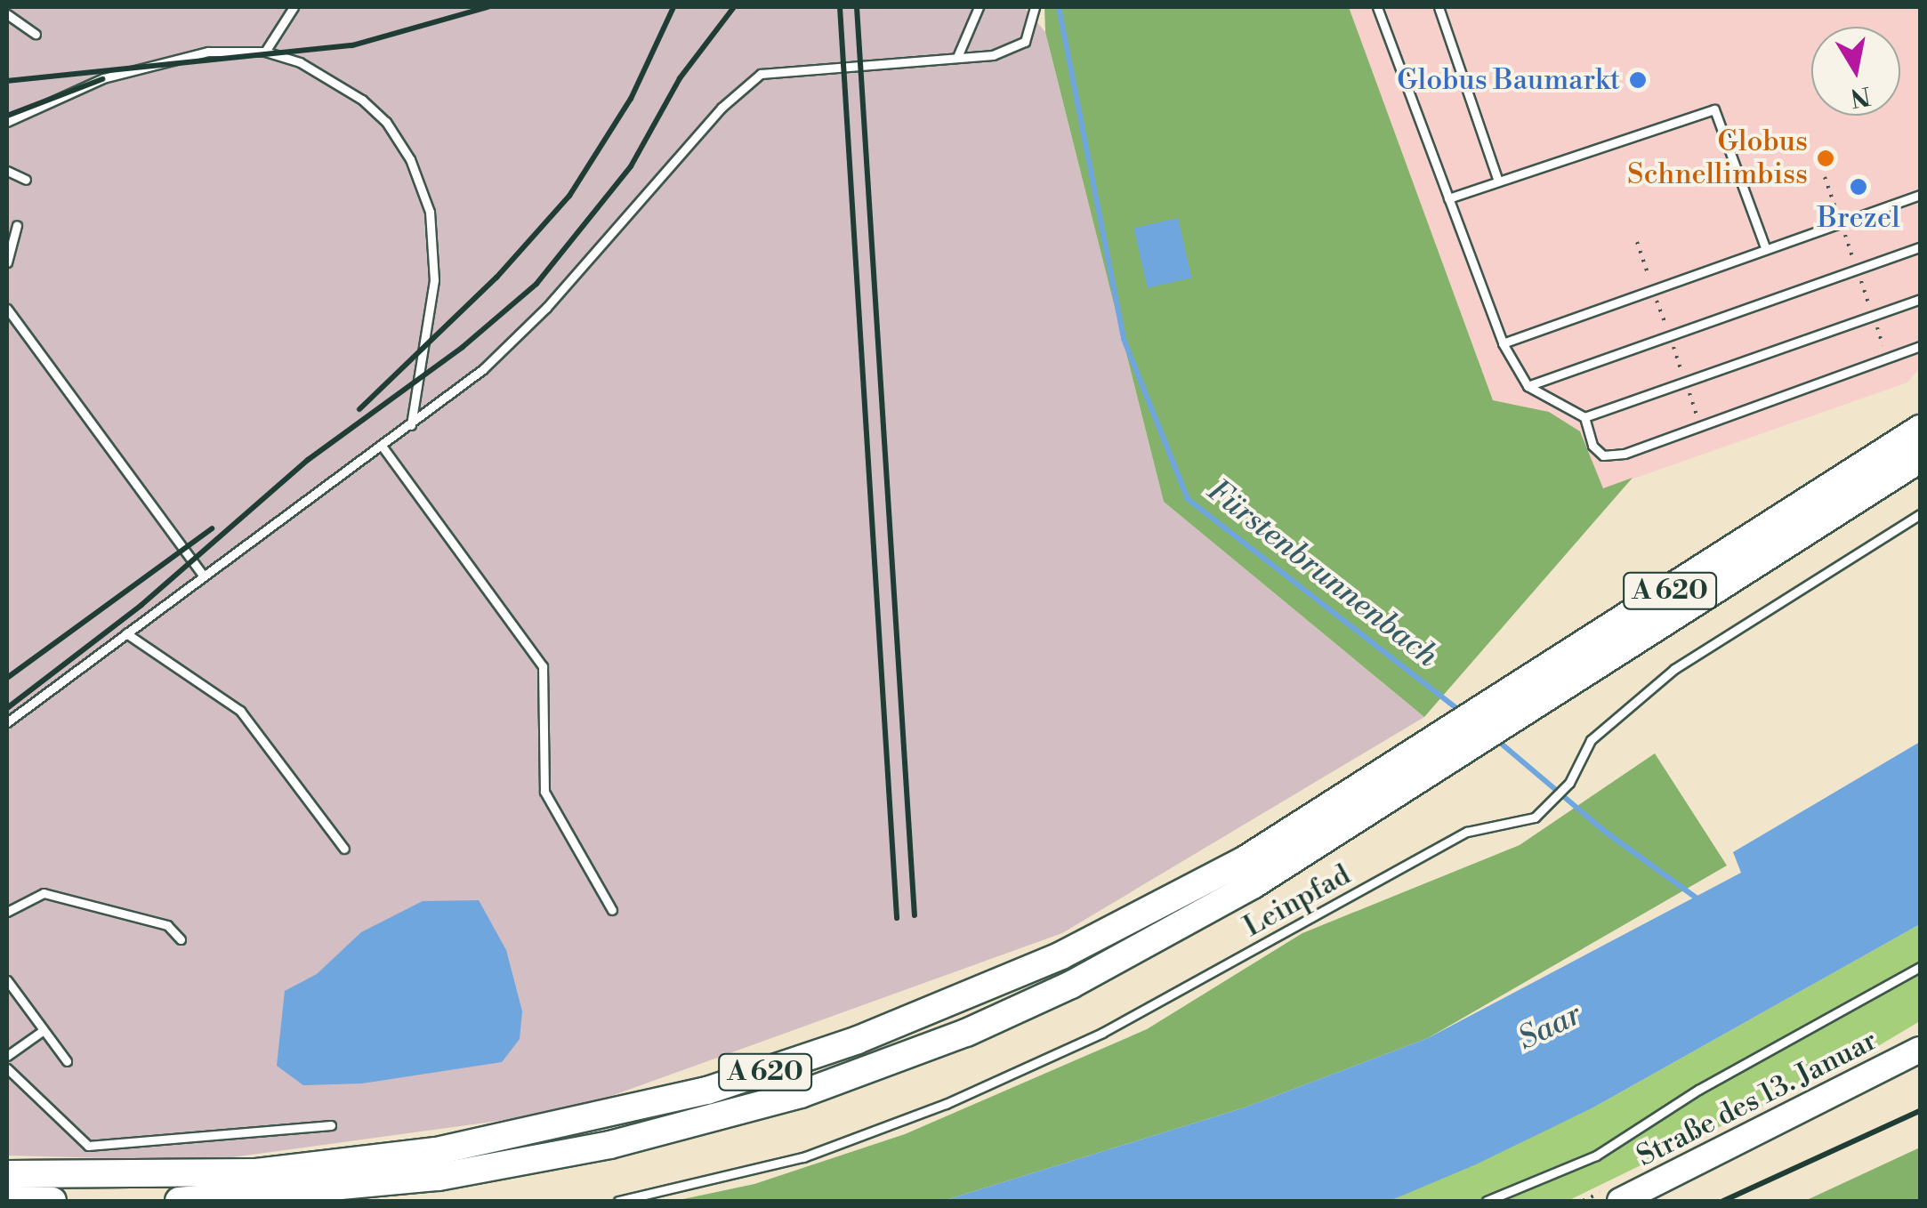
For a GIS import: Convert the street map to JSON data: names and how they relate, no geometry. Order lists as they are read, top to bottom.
{
  "streets": {
    "highway": ["A 620"],
    "main road": ["Straße des 13. Januar"],
    "lane": ["Leinpfad"]
  },
  "water": ["Fürstenbrunnenbach", "Saar"],
  "places": ["Globus Baumarkt", "Globus Schnellimbiss", "Brezel"],
  "north": "bottom"
}
